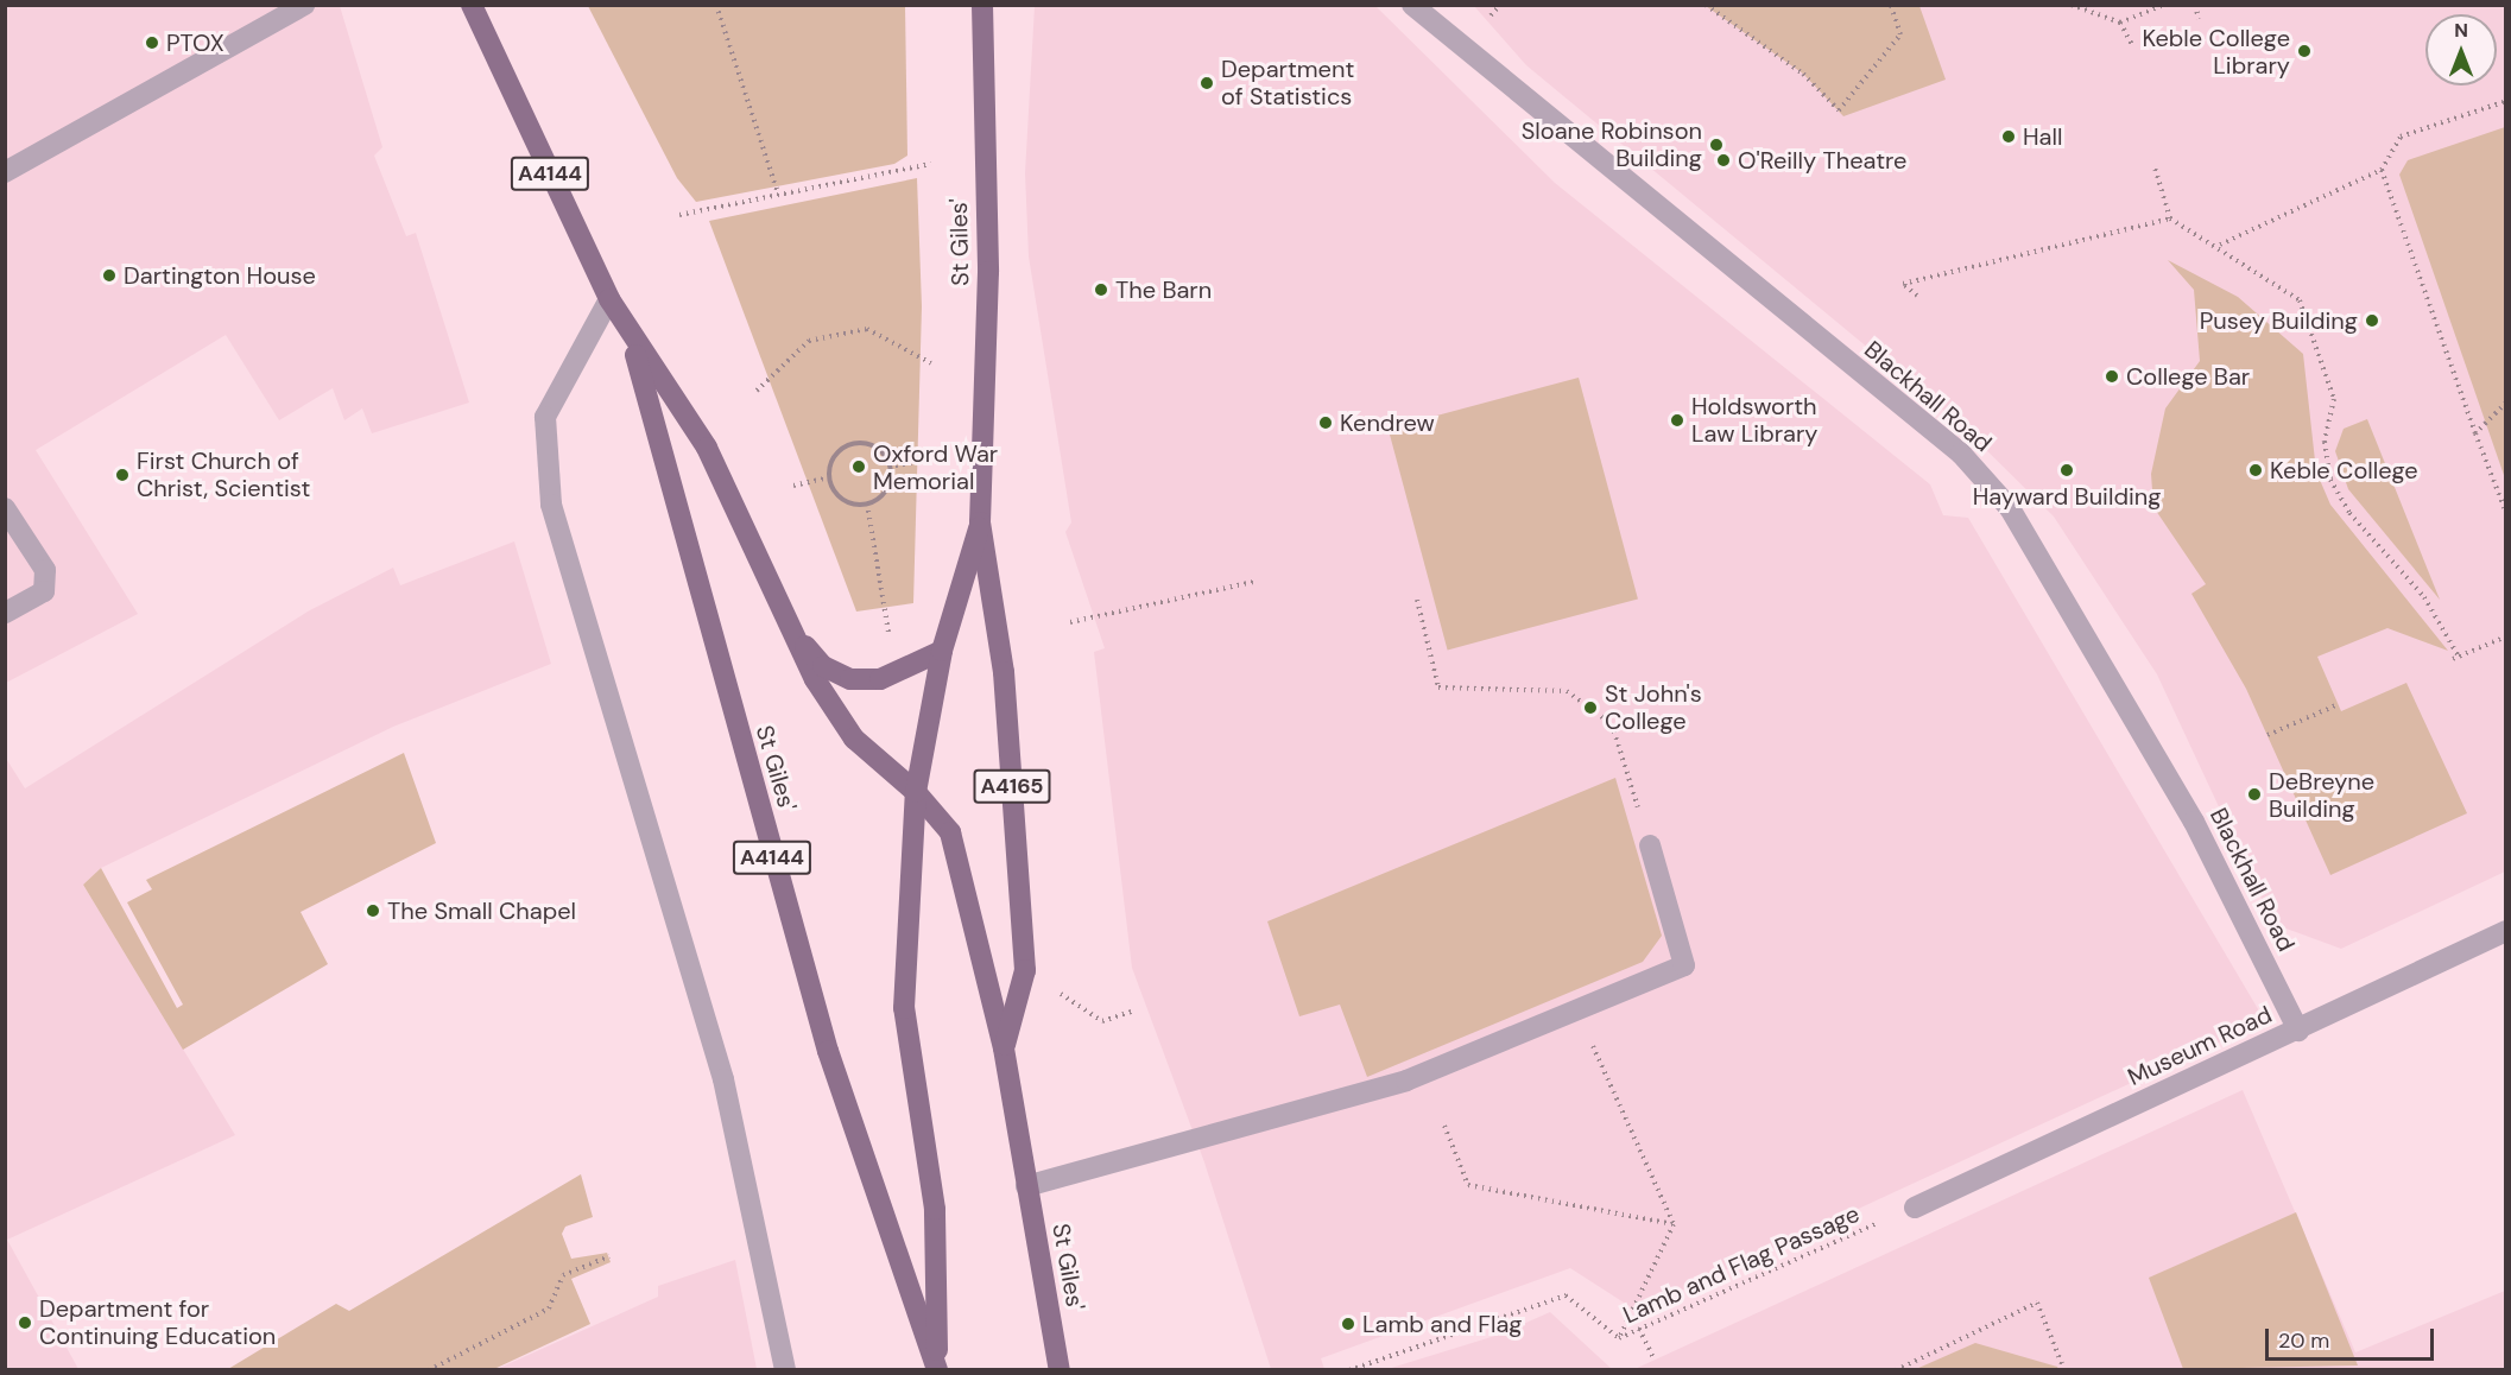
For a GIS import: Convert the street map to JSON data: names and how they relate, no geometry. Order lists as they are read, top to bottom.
{
  "streets": {
    "main road": ["A4144", "St Giles'", "A4165"],
    "street": ["Blackhall Road", "Museum Road"],
    "path": ["Lamb and Flag Passage"]
  },
  "crossings": [
    ["A4144", "St Giles'"],
    ["Blackhall Road", "Museum Road"],
    ["Museum Road", "Lamb and Flag Passage"]
  ],
  "places": [
    "PTOX",
    "Keble College Library",
    "Department of Statistics",
    "Hall",
    "Sloane Robinson Building",
    "O'Reilly Theatre",
    "Dartington House",
    "The Barn",
    "Pusey Building",
    "College Bar",
    "Holdsworth Law Library",
    "Kendrew",
    "Oxford War Memorial",
    "Hayward Building",
    "Keble College",
    "First Church of Christ, Scientist",
    "St John's College",
    "DeBreyne Building",
    "The Small Chapel",
    "Department for Continuing Education",
    "Lamb and Flag"
  ],
  "scale_bar": "20 m",
  "north": "top"
}
